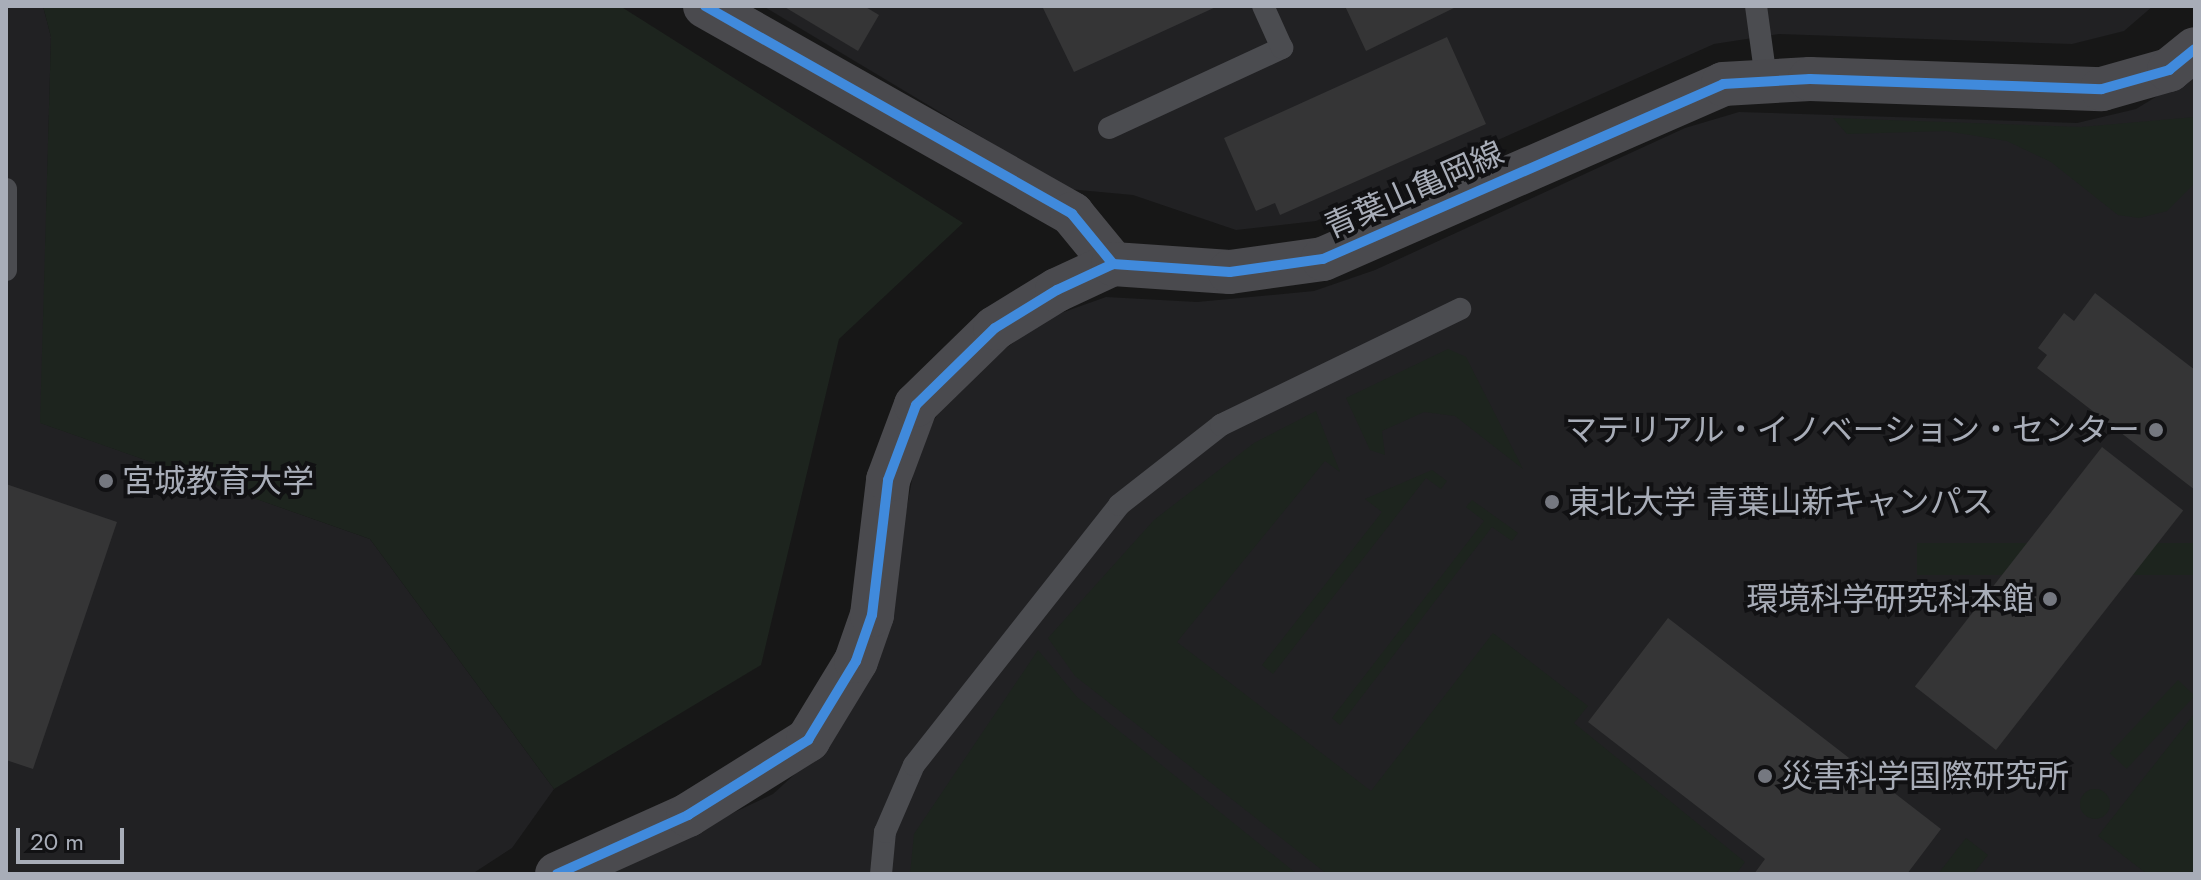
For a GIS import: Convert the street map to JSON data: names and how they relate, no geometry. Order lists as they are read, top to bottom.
{
  "streets": {
    "street": ["青葉山亀岡線"]
  },
  "places": [
    "マテリアル・イノベーション・センター",
    "宮城教育大学",
    "東北大学 青葉山新キャンパス",
    "環境科学研究科本館",
    "災害科学国際研究所"
  ],
  "scale_bar": "20 m"
}
